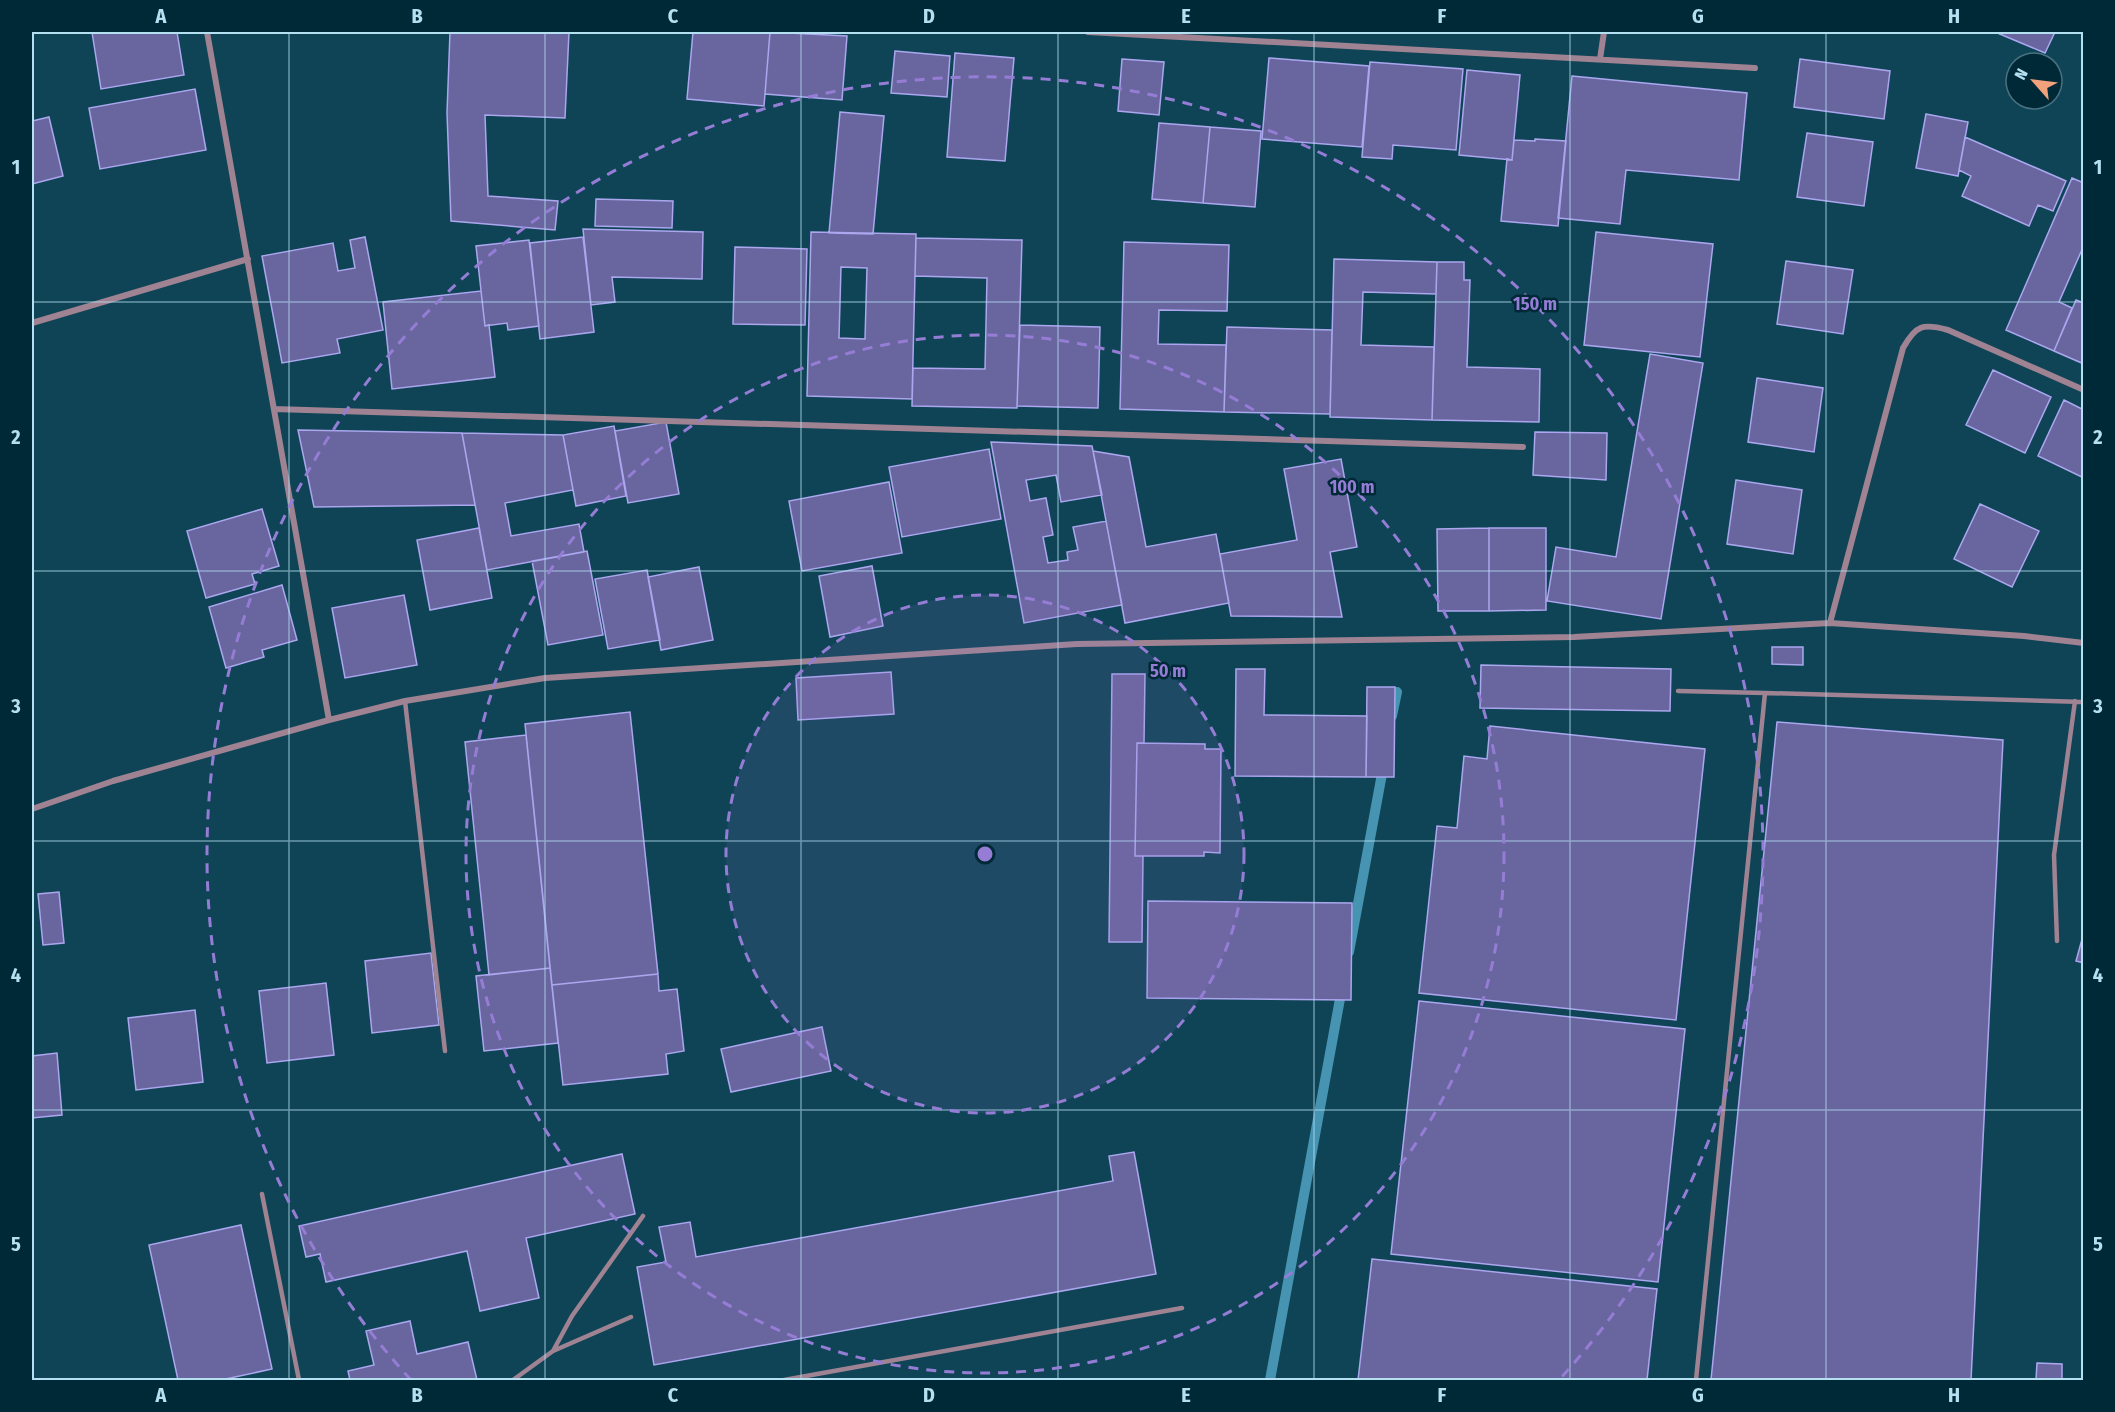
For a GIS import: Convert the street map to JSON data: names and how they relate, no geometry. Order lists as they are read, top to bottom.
{
  "north": "top left",
  "grid": {
    "columns": [
      "A",
      "B",
      "C",
      "D",
      "E",
      "F",
      "G",
      "H"
    ],
    "rows": [
      "1",
      "2",
      "3",
      "4",
      "5"
    ]
  },
  "rings": ["150 m", "100 m", "50 m"]
}
